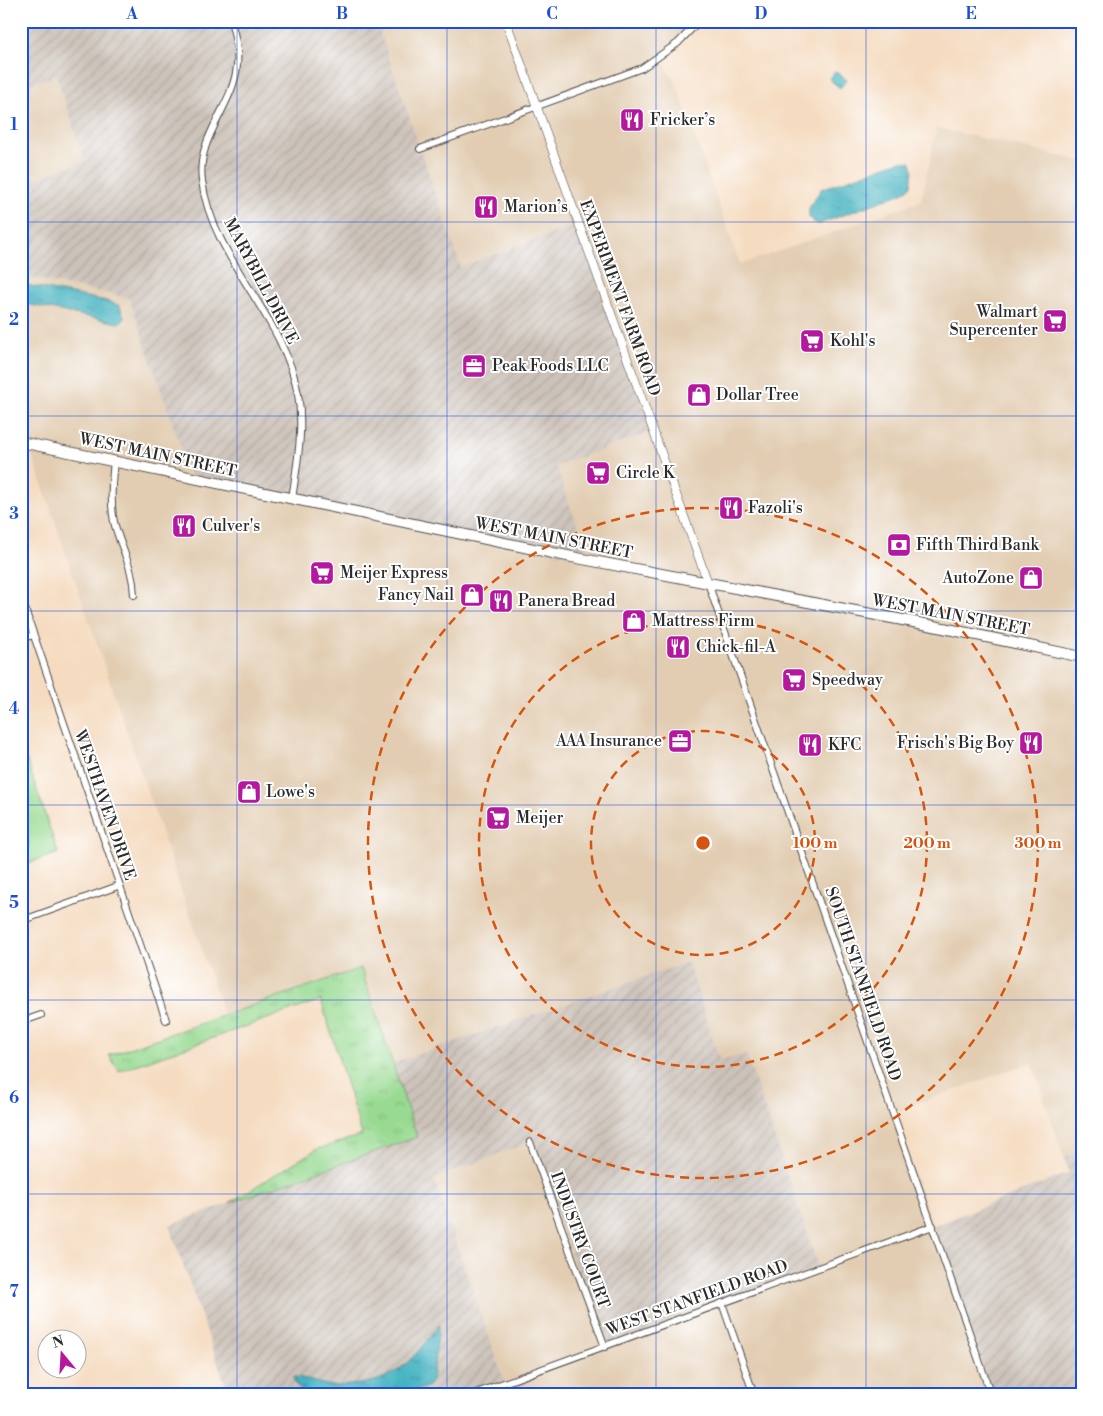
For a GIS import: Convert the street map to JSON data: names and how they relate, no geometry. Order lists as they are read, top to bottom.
{
  "streets": {
    "main road": ["WEST MAIN STREET"],
    "street": [
      "MARYBILL DRIVE",
      "EXPERIMENT FARM ROAD",
      "WESTHAVEN DRIVE",
      "SOUTH STANFIELD ROAD",
      "INDUSTRY COURT",
      "WEST STANFIELD ROAD"
    ]
  },
  "crossings": [
    ["MARYBILL DRIVE", "WEST MAIN STREET"],
    ["EXPERIMENT FARM ROAD", "WEST MAIN STREET"],
    ["EXPERIMENT FARM ROAD", "SOUTH STANFIELD ROAD"],
    ["WEST MAIN STREET", "SOUTH STANFIELD ROAD"],
    ["SOUTH STANFIELD ROAD", "WEST STANFIELD ROAD"],
    ["INDUSTRY COURT", "WEST STANFIELD ROAD"]
  ],
  "places": {
    "restaurant": [
      "Fricker’s",
      "Marion’s",
      "Fazoli's",
      "Culver's",
      "Panera Bread",
      "Chick-fil-A",
      "Frisch's Big Boy",
      "KFC"
    ],
    "supermarket": [
      "Walmart Supercenter",
      "Kohl's",
      "Circle K",
      "Meijer Express",
      "Speedway",
      "Meijer"
    ],
    "office": ["Peak Foods LLC", "AAA Insurance"],
    "shop": [
      "Dollar Tree",
      "AutoZone",
      "Fancy Nail",
      "Mattress Firm",
      "Lowe's"
    ],
    "bank": ["Fifth Third Bank"]
  },
  "north": "top",
  "grid": {
    "columns": [
      "A",
      "B",
      "C",
      "D",
      "E"
    ],
    "rows": [
      "1",
      "2",
      "3",
      "4",
      "5",
      "6",
      "7"
    ]
  },
  "rings": ["100 m", "200 m", "300 m"]
}
